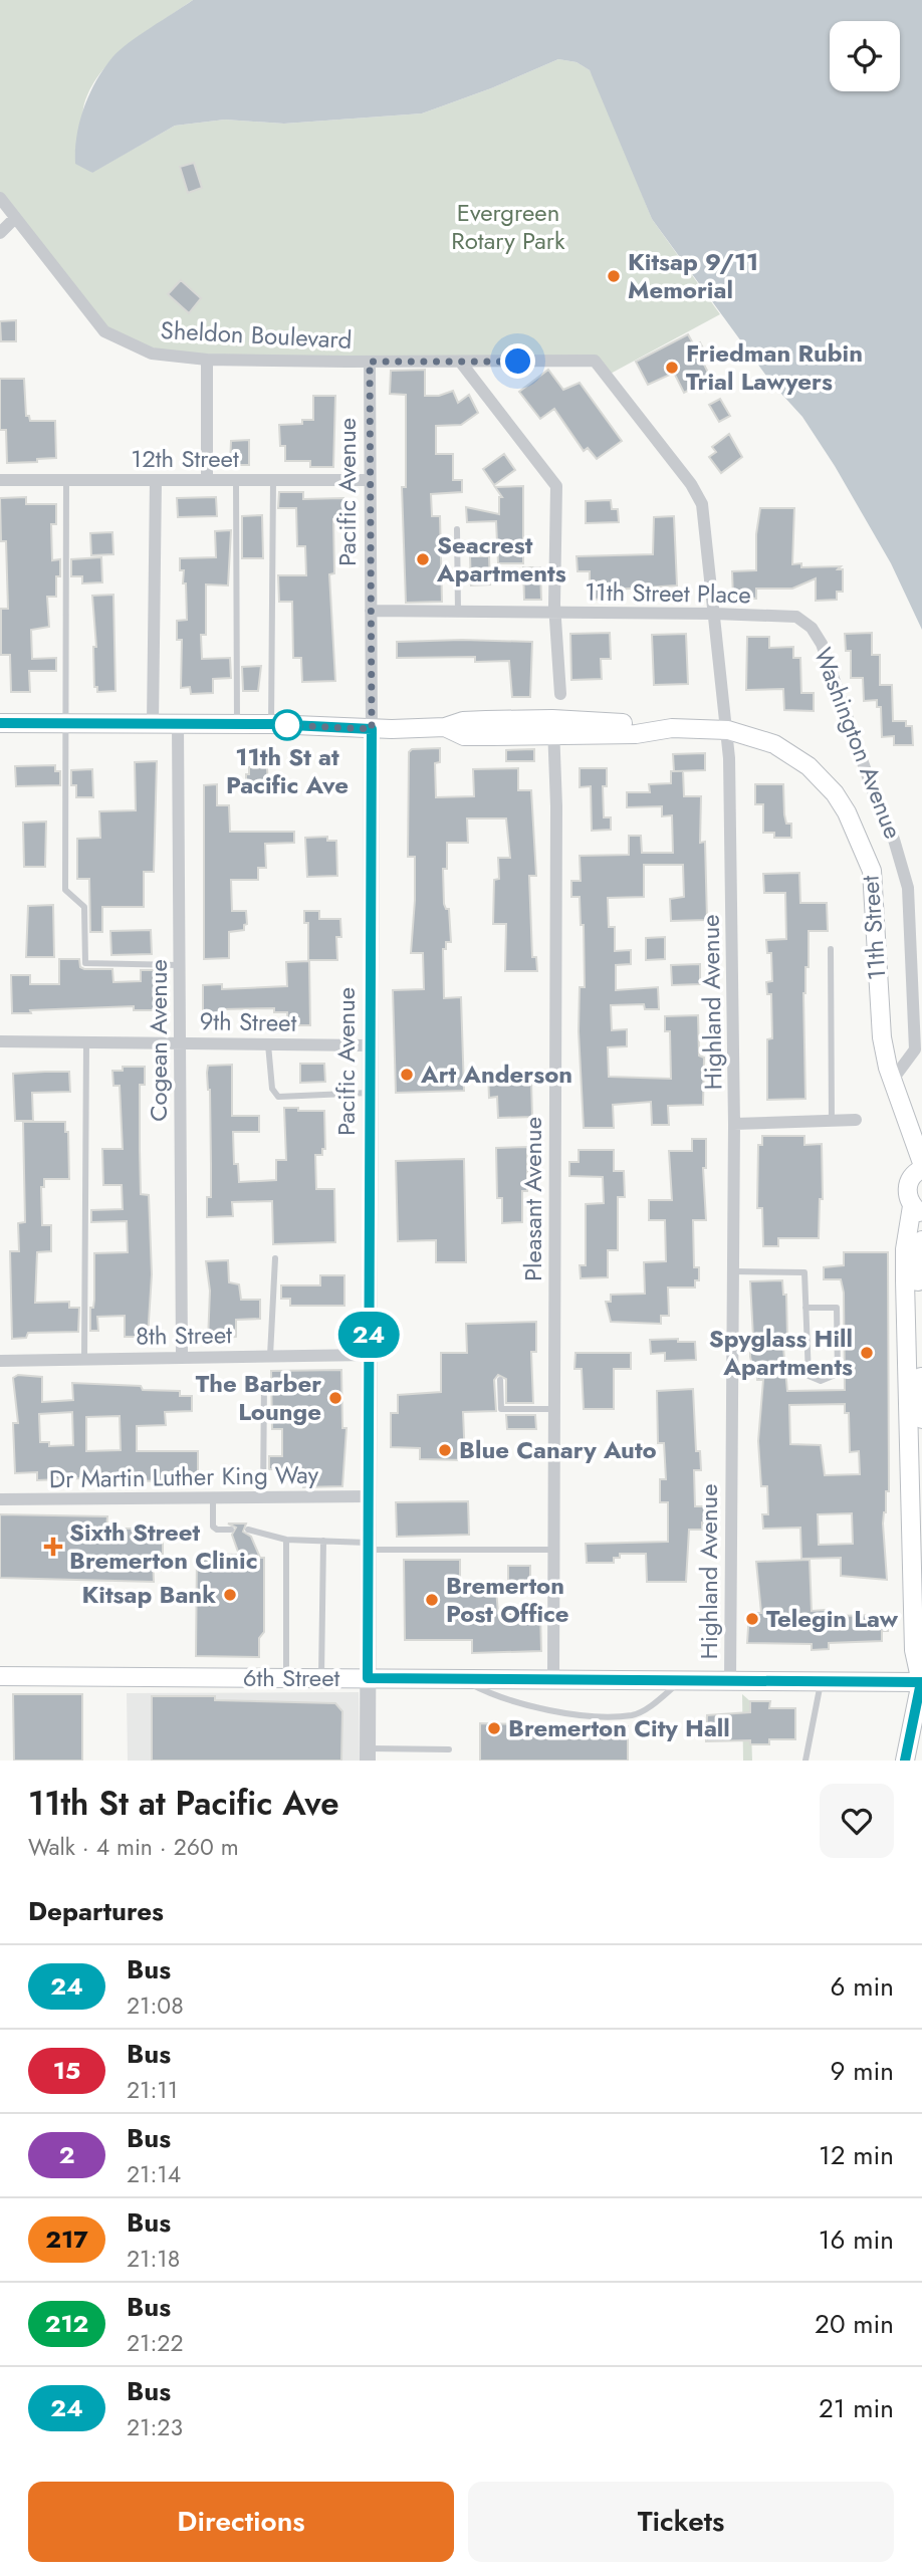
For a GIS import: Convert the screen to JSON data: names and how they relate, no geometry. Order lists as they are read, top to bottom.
{
  "streets": {
    "main road": ["11th Street", "6th Street"],
    "street": [
      "Sheldon Boulevard",
      "12th Street",
      "Pacific Avenue",
      "11th Street Place",
      "Washington Avenue",
      "Highland Avenue",
      "9th Street",
      "Cogean Avenue",
      "Pleasant Avenue",
      "8th Street",
      "Dr Martin Luther King Way"
    ]
  },
  "crossings": [
    ["Sheldon Boulevard", "Pacific Avenue"],
    ["Sheldon Boulevard", "Highland Avenue"],
    ["12th Street", "Pacific Avenue"],
    ["Pacific Avenue", "11th Street Place"],
    ["Pacific Avenue", "11th Street"],
    ["Pacific Avenue", "9th Street"],
    ["Pacific Avenue", "8th Street"],
    ["Pacific Avenue", "Dr Martin Luther King Way"],
    ["Pacific Avenue", "6th Street"],
    ["11th Street Place", "Washington Avenue"],
    ["11th Street Place", "Highland Avenue"],
    ["Washington Avenue", "11th Street"],
    ["11th Street", "Highland Avenue"],
    ["11th Street", "Cogean Avenue"],
    ["11th Street", "Pleasant Avenue"],
    ["Highland Avenue", "6th Street"],
    ["9th Street", "Cogean Avenue"],
    ["Cogean Avenue", "8th Street"],
    ["Pleasant Avenue", "6th Street"]
  ],
  "parks": ["Evergreen Rotary Park"],
  "places": {
    "other": [
      "Kitsap 9/11 Memorial",
      "Friedman Rubin Trial Lawyers",
      "Seacrest Apartments",
      "11th St at Pacific Ave",
      "Art Anderson",
      "Spyglass Hill Apartments",
      "The Barber Lounge",
      "Blue Canary Auto",
      "Kitsap Bank",
      "Bremerton Post Office",
      "Telegin Law",
      "Bremerton City Hall"
    ],
    "health": ["Sixth Street Bremerton Clinic"]
  },
  "lines": ["bus line 24"],
  "page": {
    "on_map": "24",
    "heading": [
      ["11th St at Pacific Ave", "Walk · 4 min · 260 m"],
      "Departures"
    ],
    "list": [
      {
        "mark": "24",
        "name": "Bus",
        "note": "21:08",
        "value": "6 min"
      },
      {
        "mark": "15",
        "name": "Bus",
        "note": "21:11",
        "value": "9 min"
      },
      {
        "mark": "2",
        "name": "Bus",
        "note": "21:14",
        "value": "12 min"
      },
      {
        "mark": "217",
        "name": "Bus",
        "note": "21:18",
        "value": "16 min"
      },
      {
        "mark": "212",
        "name": "Bus",
        "note": "21:22",
        "value": "20 min"
      },
      {
        "mark": "24",
        "name": "Bus",
        "note": "21:23",
        "value": "21 min"
      }
    ],
    "buttons": ["Directions", "Tickets"]
  }
}
